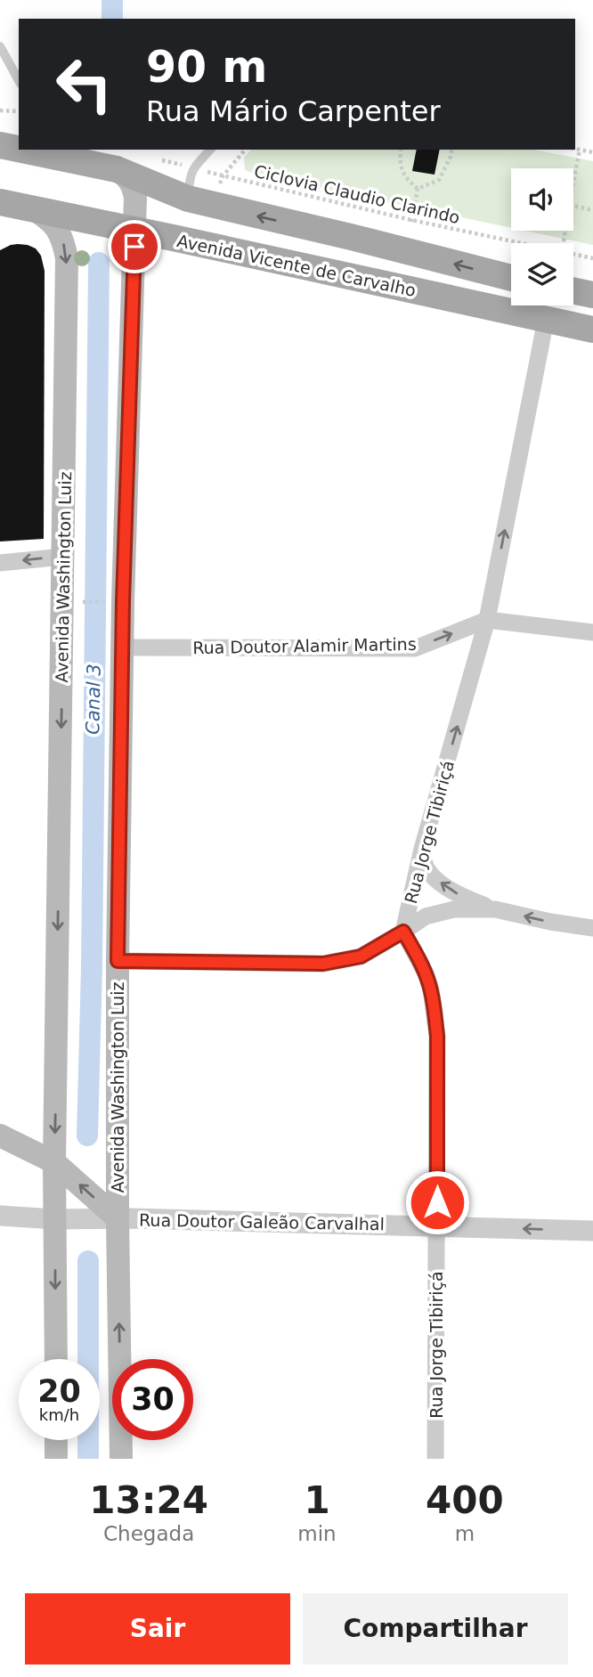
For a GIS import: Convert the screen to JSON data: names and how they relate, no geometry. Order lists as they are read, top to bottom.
{
  "streets": {
    "main road": ["Avenida Vicente de Carvalho", "Avenida Washington Luiz"],
    "street": ["Rua Doutor Alamir Martins", "Rua Jorge Tibiriçá", "Rua Doutor Galeão Carvalhal"],
    "path": ["Ciclovia Claudio Clarindo"]
  },
  "crossings": [
    ["Avenida Vicente de Carvalho", "Avenida Washington Luiz"],
    ["Avenida Vicente de Carvalho", "Rua Jorge Tibiriçá"],
    ["Avenida Washington Luiz", "Rua Doutor Alamir Martins"],
    ["Avenida Washington Luiz", "Rua Doutor Galeão Carvalhal"],
    ["Rua Doutor Alamir Martins", "Rua Jorge Tibiriçá"],
    ["Rua Jorge Tibiriçá", "Rua Doutor Galeão Carvalhal"]
  ],
  "one_way": ["Rua Doutor Alamir Martins", "Rua Jorge Tibiriçá"],
  "water": ["Canal 3"],
  "page": {
    "turn": ["90 m", "Rua Mário Carpenter"],
    "speed": "20 km/h",
    "limit": "30",
    "eta": [
      "13:24",
      "Chegada",
      "1",
      "min",
      "400",
      "m"
    ],
    "buttons": ["Sair", "Compartilhar"]
  }
}
